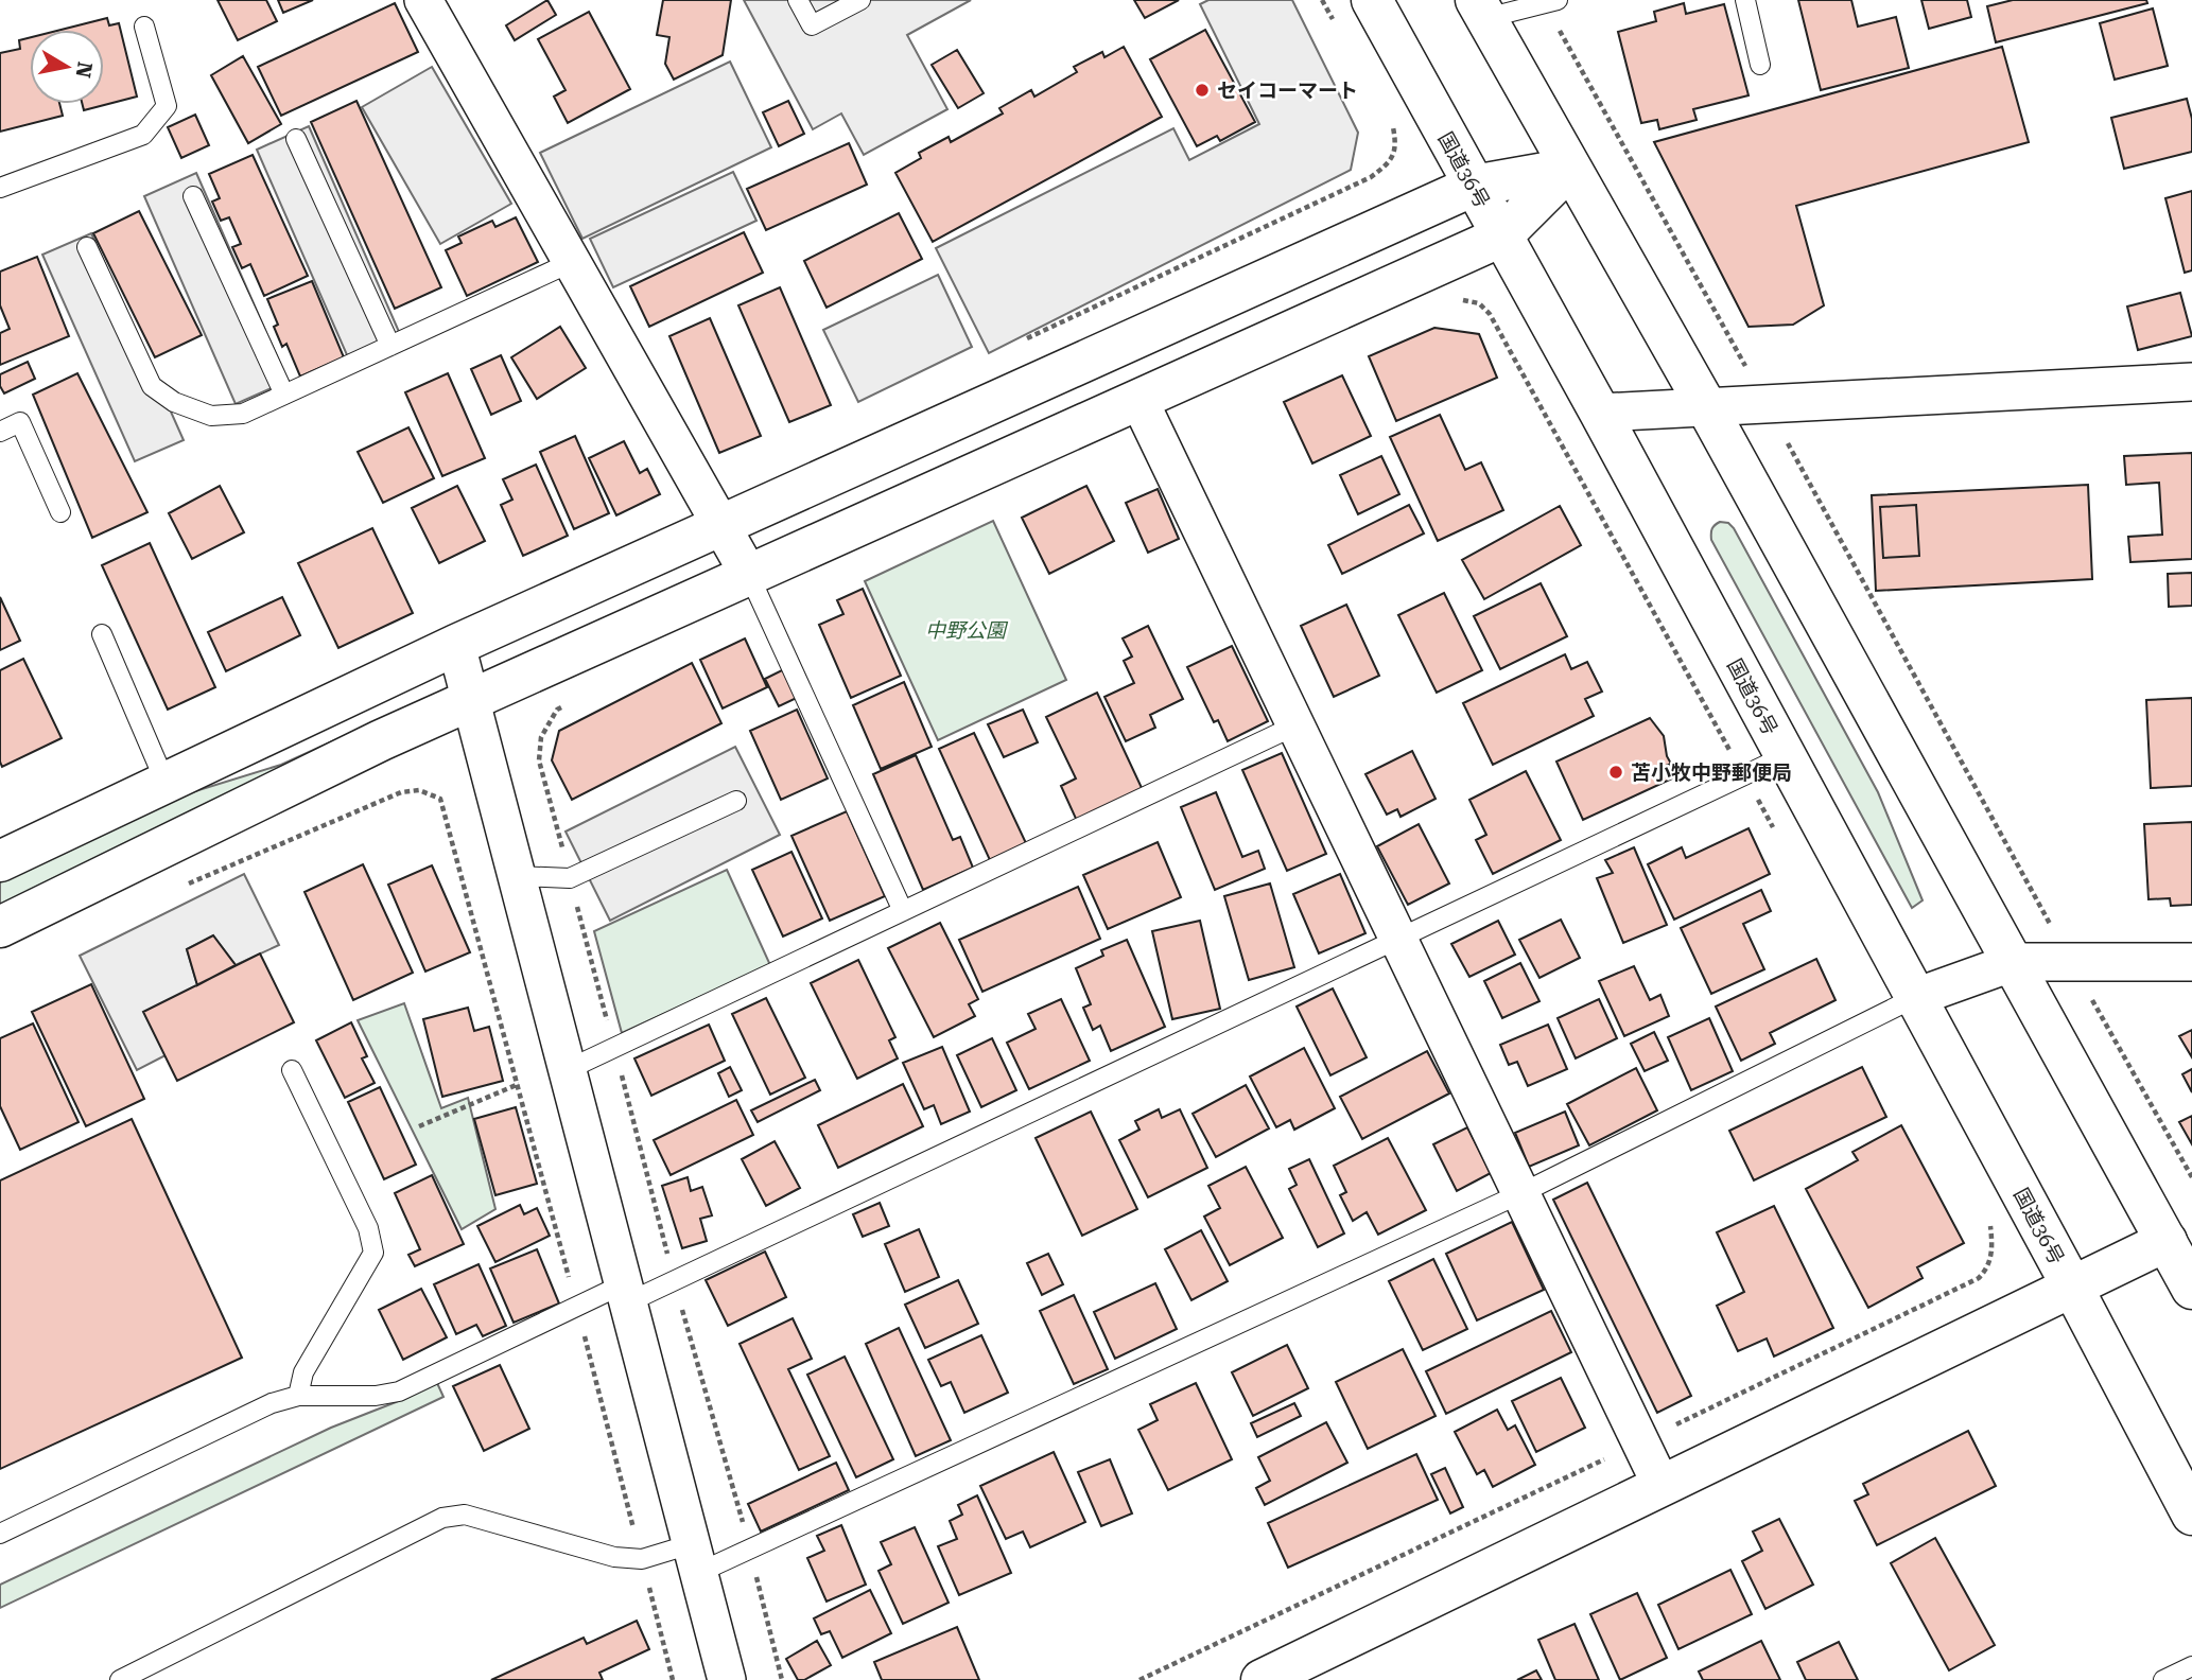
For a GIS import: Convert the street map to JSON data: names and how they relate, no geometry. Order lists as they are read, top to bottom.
{
  "streets": {
    "main road": ["国道36号"]
  },
  "parks": ["中野公園"],
  "places": ["セイコーマート", "苫小牧中野郵便局"],
  "north": "right"
}
